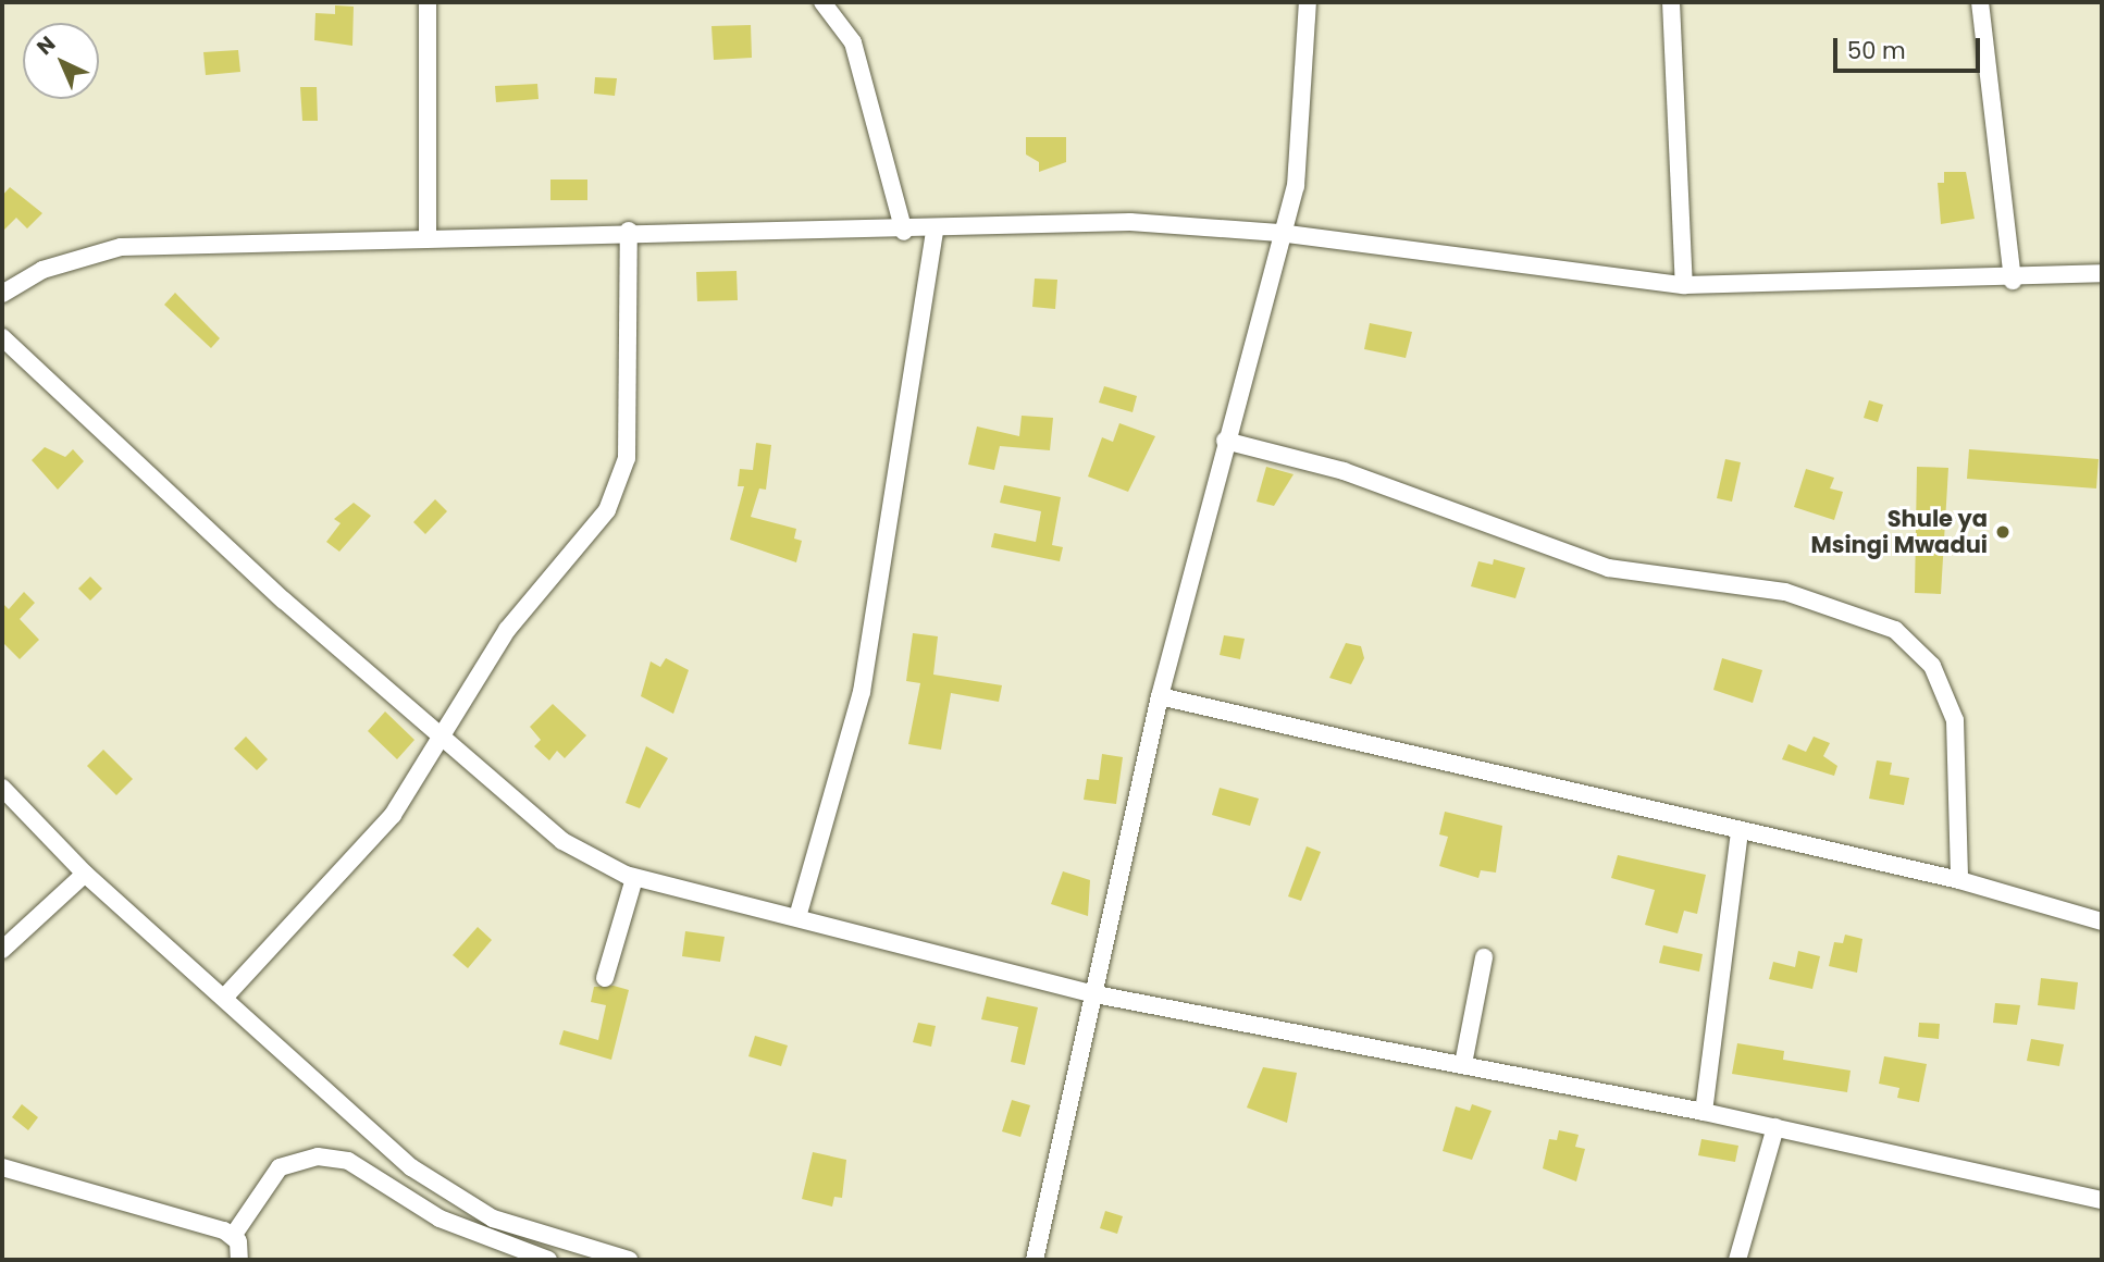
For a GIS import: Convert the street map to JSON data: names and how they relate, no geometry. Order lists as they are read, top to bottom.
{
  "places": ["Shule ya Msingi Mwadui"],
  "scale_bar": "50 m",
  "north": "top left"
}
